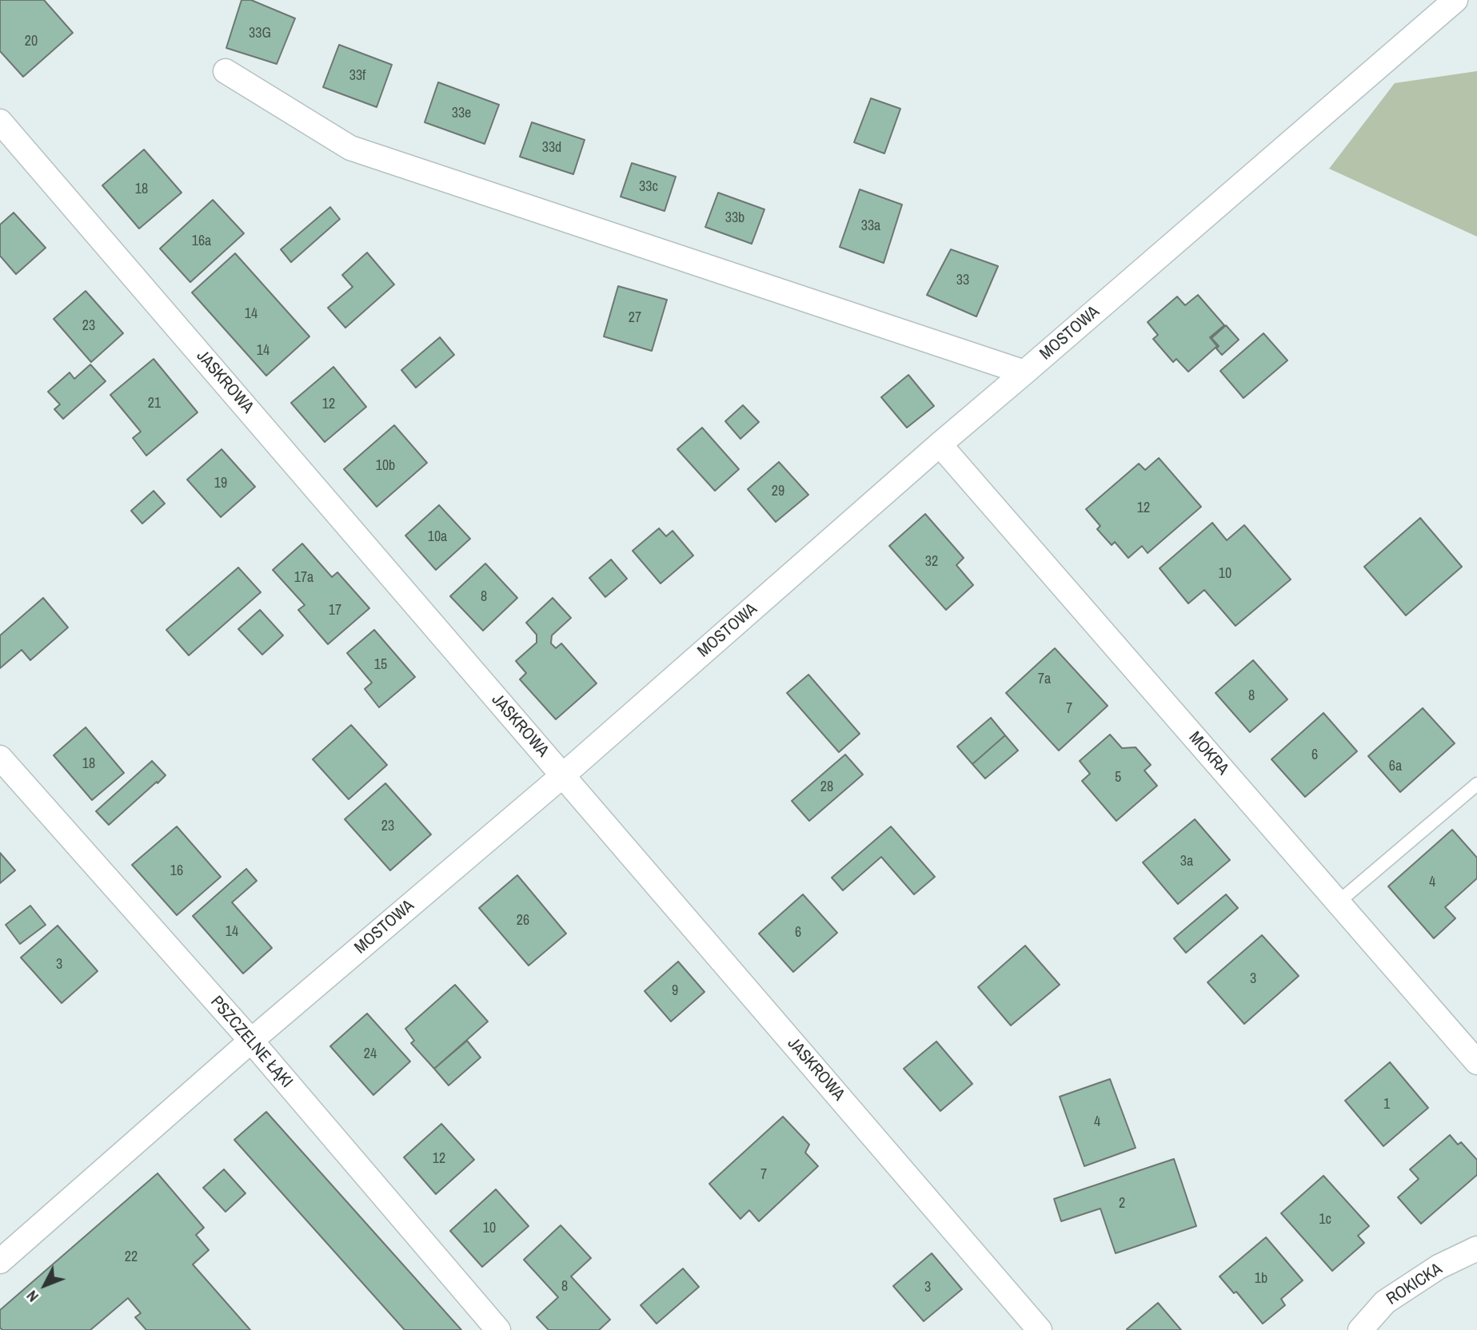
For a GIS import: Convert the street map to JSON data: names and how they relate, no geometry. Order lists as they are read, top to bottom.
{
  "streets": {
    "street": [
      "MOSTOWA",
      "JASKROWA",
      "MOKRA",
      "PSZCZELNE ŁĄKI",
      "ROKICKA"
    ]
  },
  "crossings": [
    ["MOSTOWA", "JASKROWA"],
    ["MOSTOWA", "MOKRA"],
    ["MOSTOWA", "PSZCZELNE ŁĄKI"]
  ],
  "house_numbers": [
    "33G",
    "20",
    "33f",
    "33e",
    "33d",
    "33c",
    "18",
    "33b",
    "33a",
    "16a",
    "33",
    "14",
    "27",
    "23",
    "14",
    "21",
    "12",
    "10b",
    "19",
    "29",
    "12",
    "10a",
    "32",
    "10",
    "17a",
    "8",
    "17",
    "15",
    "7a",
    "8",
    "7",
    "6",
    "18",
    "6a",
    "5",
    "28",
    "23",
    "3a",
    "16",
    "4",
    "26",
    "14",
    "6",
    "3",
    "3",
    "9",
    "24",
    "1",
    "4",
    "12",
    "7",
    "2",
    "1c",
    "10",
    "22",
    "1b",
    "8",
    "3"
  ],
  "north": "bottom left"
}
